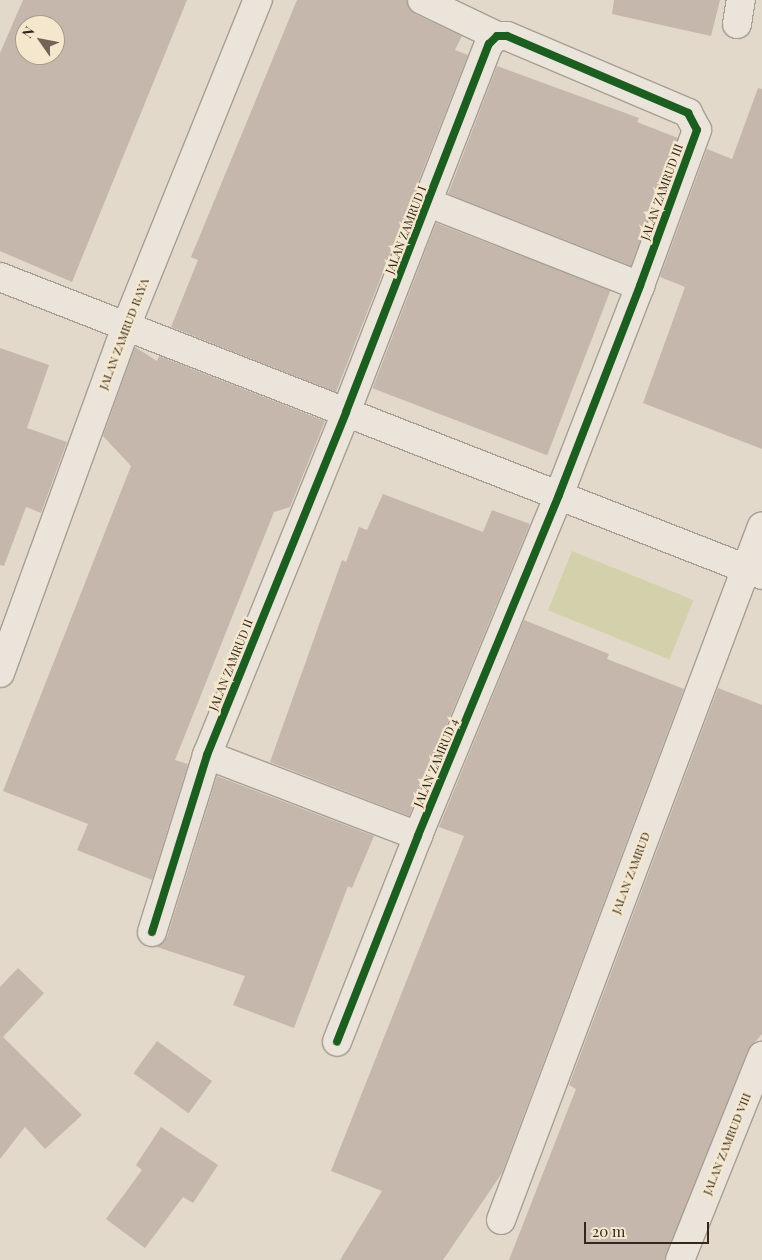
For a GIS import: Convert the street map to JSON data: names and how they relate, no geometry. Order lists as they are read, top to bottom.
{
  "streets": {
    "street": [
      "JALAN ZAMRUD III",
      "JALAN ZAMRUD I",
      "JALAN ZAMRUD RAYA",
      "JALAN ZAMRUD II",
      "JALAN ZAMRUD 4",
      "JALAN ZAMRUD",
      "JALAN ZAMRUD VIII"
    ]
  },
  "crossings": [
    ["JALAN ZAMRUD III", "JALAN ZAMRUD I"],
    ["JALAN ZAMRUD III", "JALAN ZAMRUD 4"],
    ["JALAN ZAMRUD I", "JALAN ZAMRUD II"]
  ],
  "scale_bar": "20 m",
  "north": "top left"
}
